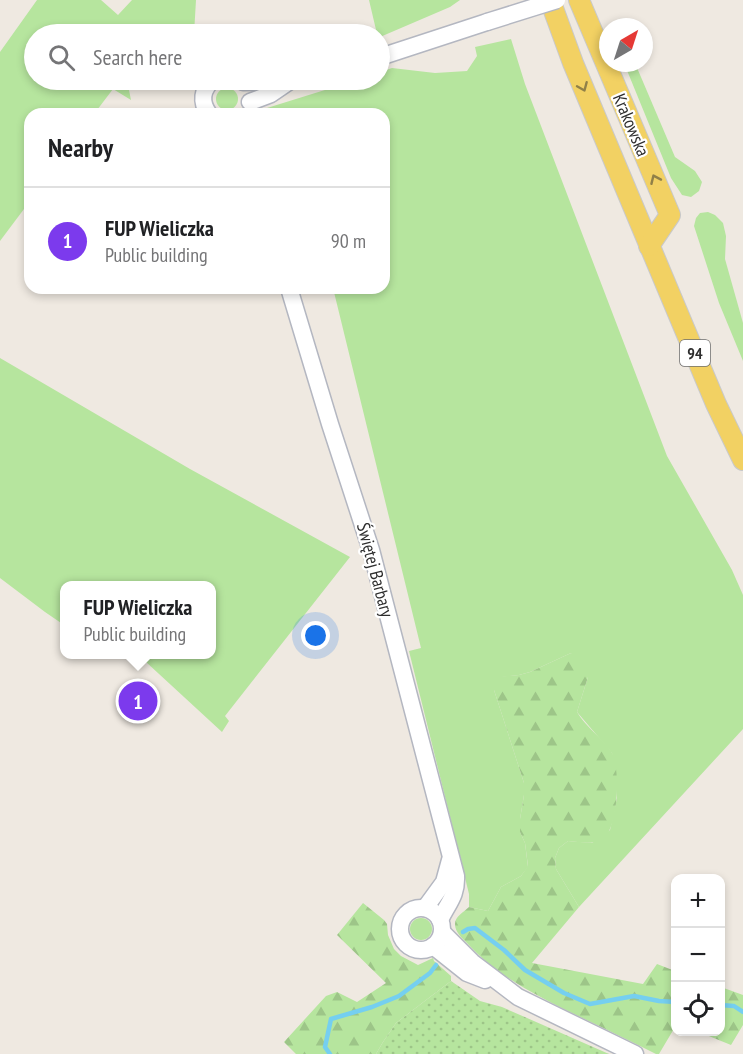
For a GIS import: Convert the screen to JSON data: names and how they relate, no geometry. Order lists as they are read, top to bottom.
{
  "streets": {
    "main road": ["Krakowska", "94"],
    "street": ["Świętej Barbary"]
  },
  "north": "top right",
  "page": {
    "search": "Search here",
    "heading": "Nearby",
    "list": [
      {
        "mark": "1",
        "name": "FUP Wieliczka",
        "note": "Public building",
        "value": "90 m"
      }
    ],
    "popup": ["FUP Wieliczka", "Public building"],
    "pins": "1",
    "map_buttons": ["+", "−"]
  }
}
